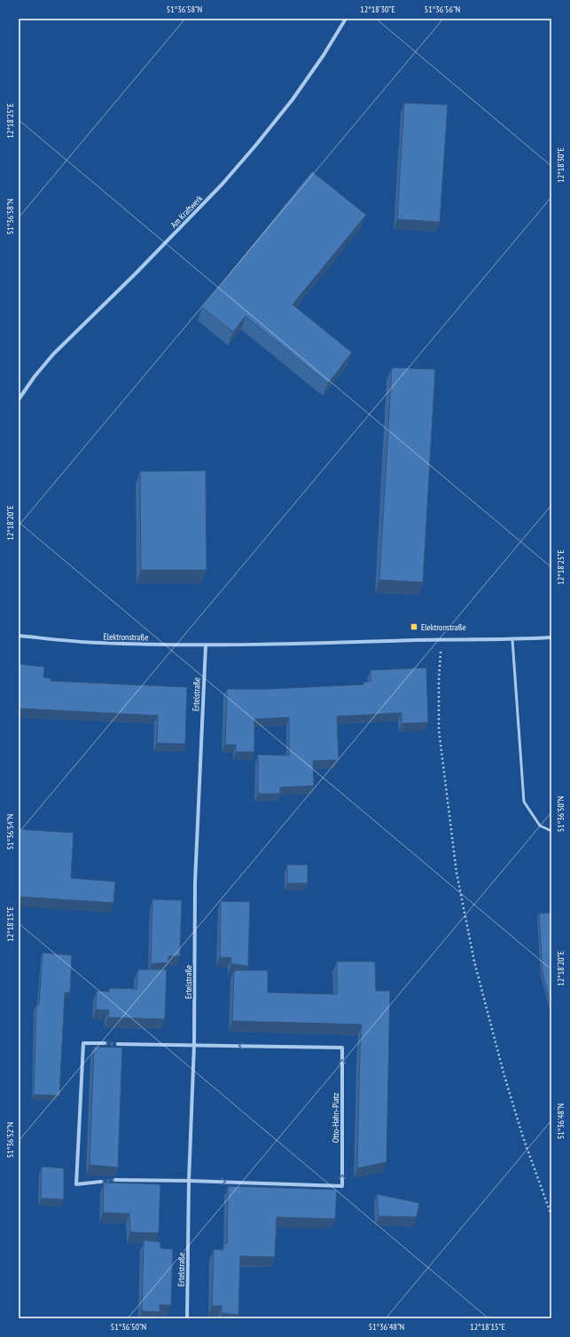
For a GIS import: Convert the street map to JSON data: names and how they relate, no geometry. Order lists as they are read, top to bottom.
{
  "streets": {
    "street": [
      "Am Kraftwerk",
      "Elektronstraße",
      "Ertelstraße",
      "Otto-Hahn-Platz"
    ]
  },
  "crossings": [
    ["Elektronstraße", "Ertelstraße"],
    ["Ertelstraße", "Otto-Hahn-Platz"]
  ],
  "places": {
    "transit": ["Elektronstraße"]
  },
  "coordinates": [
    "51°36'58\"N",
    "12°18'30\"E",
    "51°36'56\"N",
    "12°18'25\"E",
    "12°18'20\"E",
    "51°36'50\"N",
    "51°36'54\"N",
    "12°18'15\"E",
    "51°36'48\"N",
    "51°36'52\"N"
  ]
}
